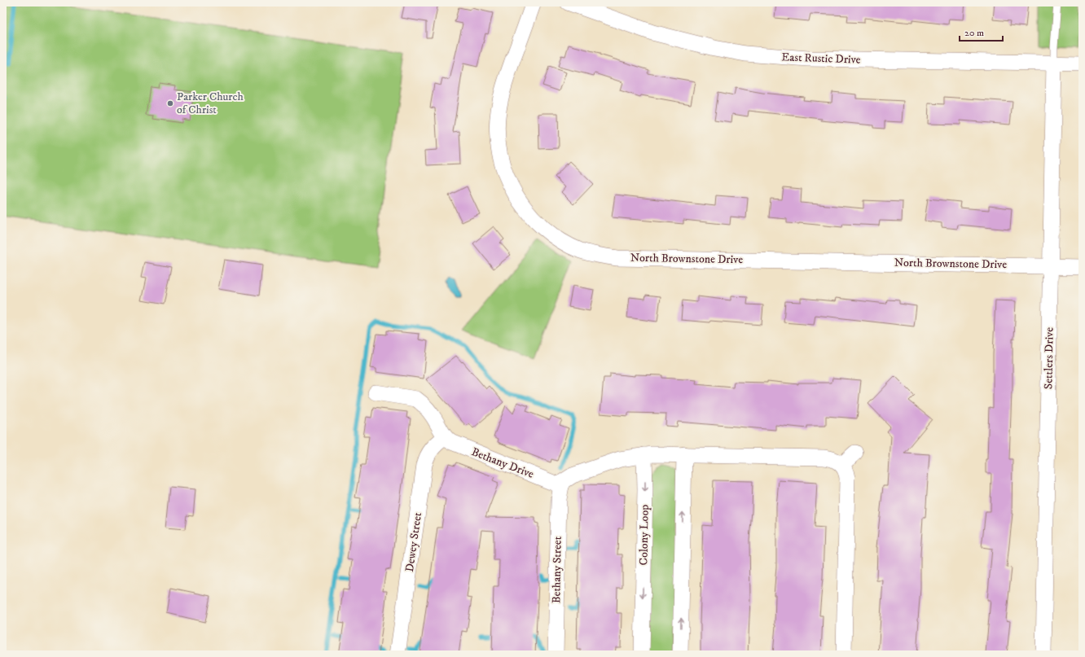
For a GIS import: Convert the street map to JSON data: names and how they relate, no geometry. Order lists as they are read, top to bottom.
{
  "streets": {
    "street": [
      "East Rustic Drive",
      "North Brownstone Drive",
      "Settlers Drive",
      "Bethany Drive",
      "Colony Loop",
      "Dewey Street",
      "Bethany Street"
    ]
  },
  "crossings": [
    ["East Rustic Drive", "Settlers Drive"],
    ["North Brownstone Drive", "Settlers Drive"],
    ["Bethany Drive", "Dewey Street"],
    ["Bethany Drive", "Bethany Street"]
  ],
  "places": ["Parker Church of Christ"],
  "scale_bar": "20 m"
}
